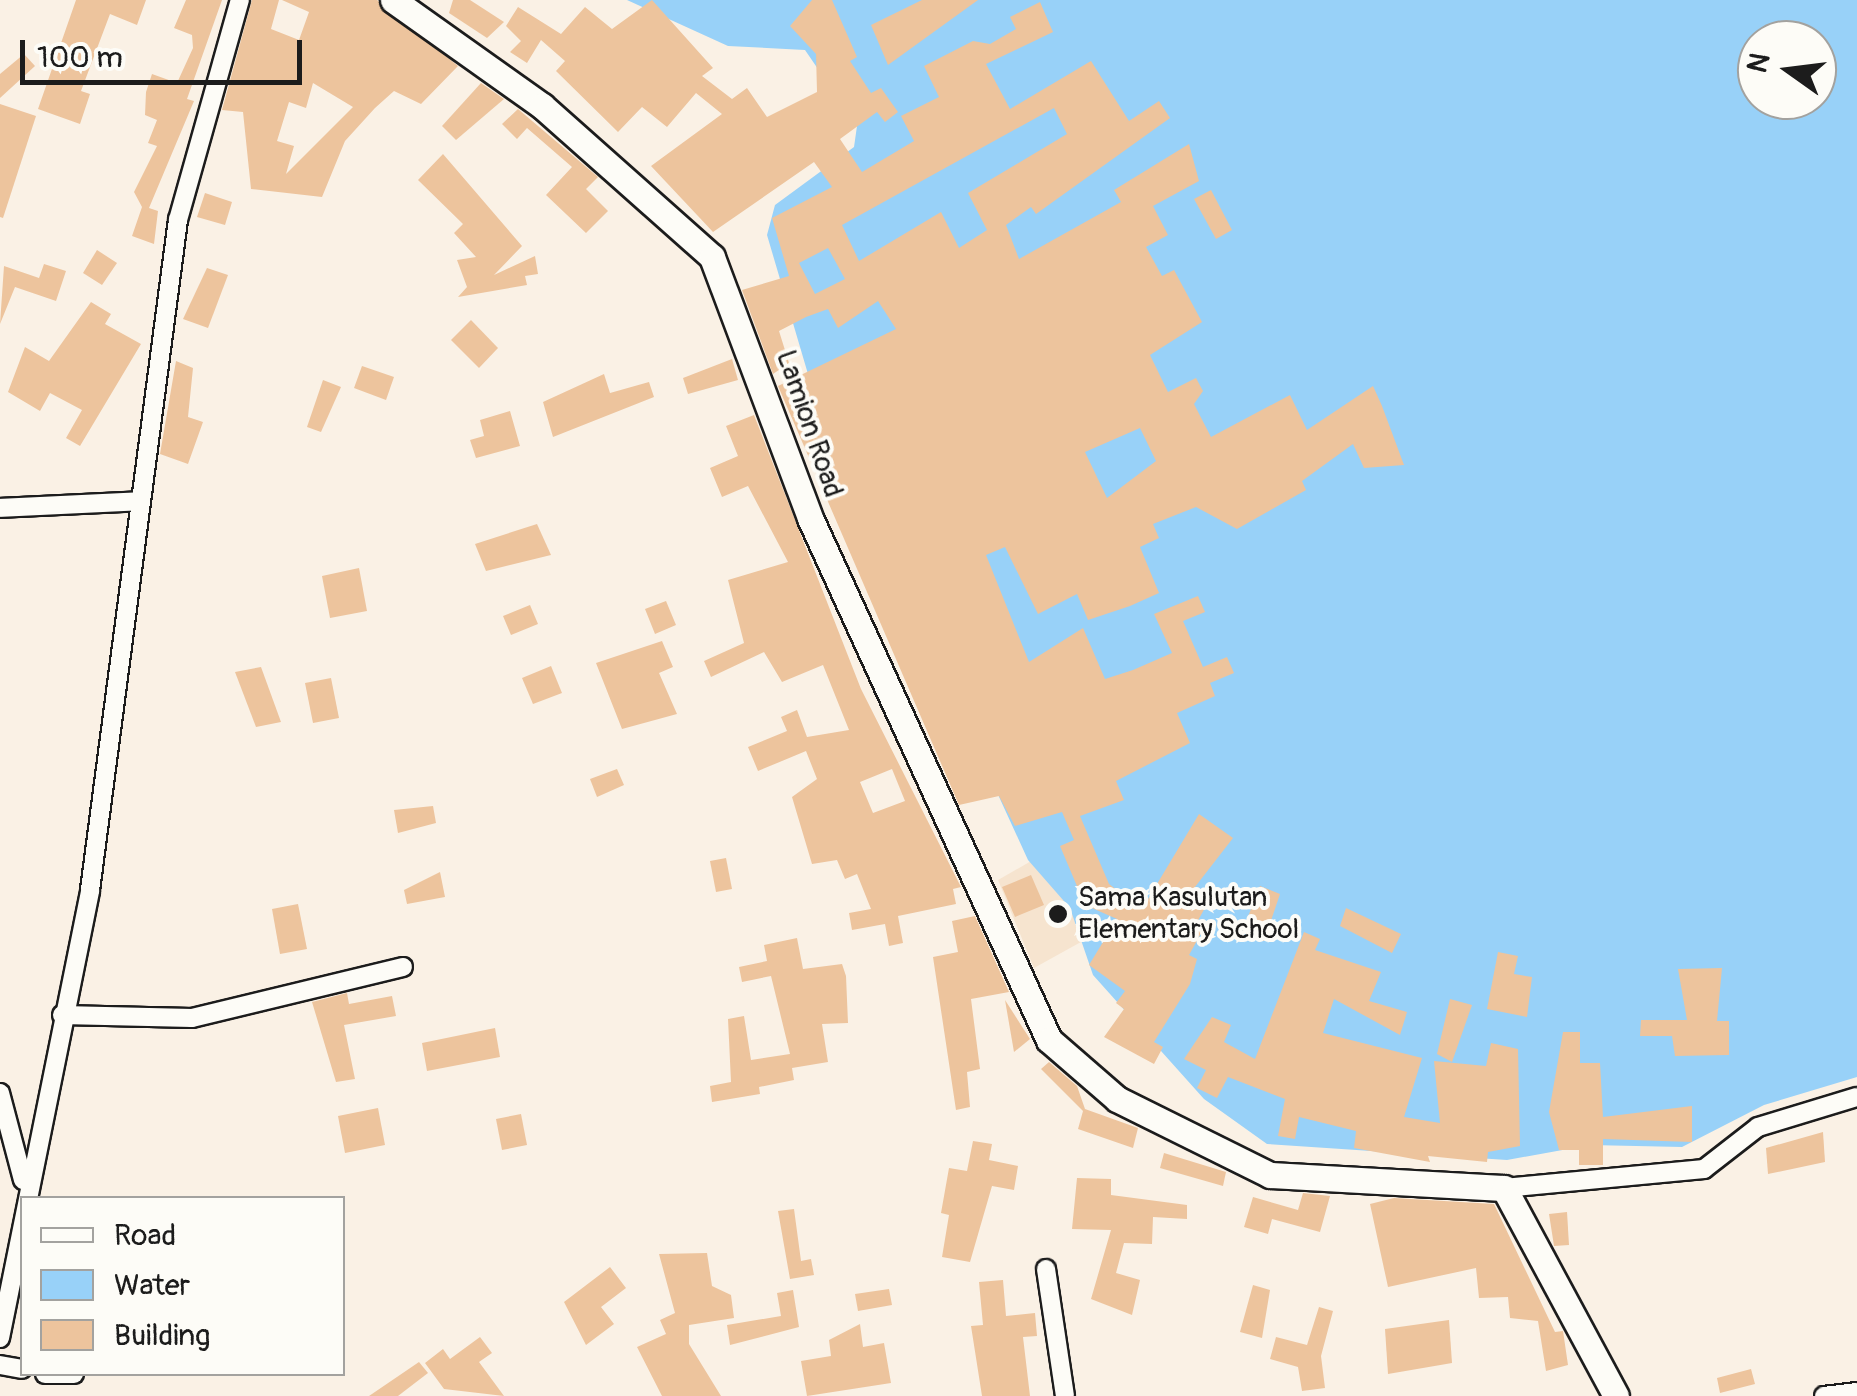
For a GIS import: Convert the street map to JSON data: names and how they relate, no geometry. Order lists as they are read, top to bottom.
{
  "streets": {
    "street": ["Lamion Road"]
  },
  "places": ["Sama Kasulutan Elementary School"],
  "legend": ["Road", "Water", "Building"],
  "scale_bar": "100 m",
  "north": "left"
}
